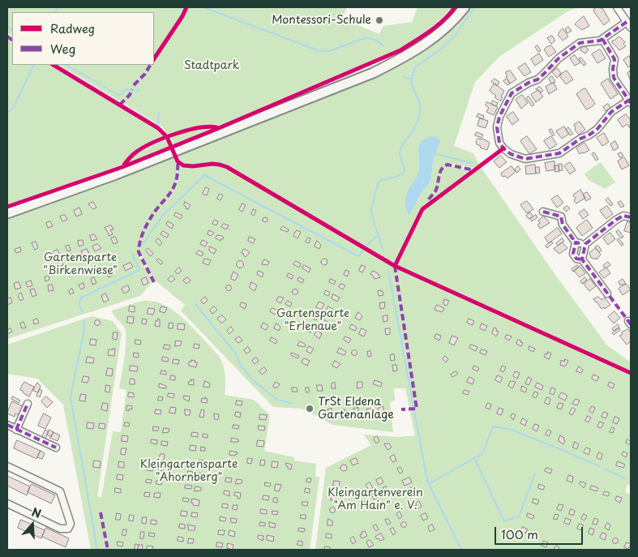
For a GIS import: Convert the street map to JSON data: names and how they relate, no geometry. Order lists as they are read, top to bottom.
{
  "parks": [
    "Stadtpark",
    "Gartensparte \"Birkenwiese\"",
    "Gartensparte \"Erlenaue\"",
    "Kleingartensparte \"Ahornberg\"",
    "Kleingartenverein \"Am Hain\" e. V."
  ],
  "places": ["Montessori-Schule", "TrSt Eldena Gartenanlage"],
  "legend": ["Radweg", "Weg"],
  "scale_bar": "100 m",
  "north": "top"
}
